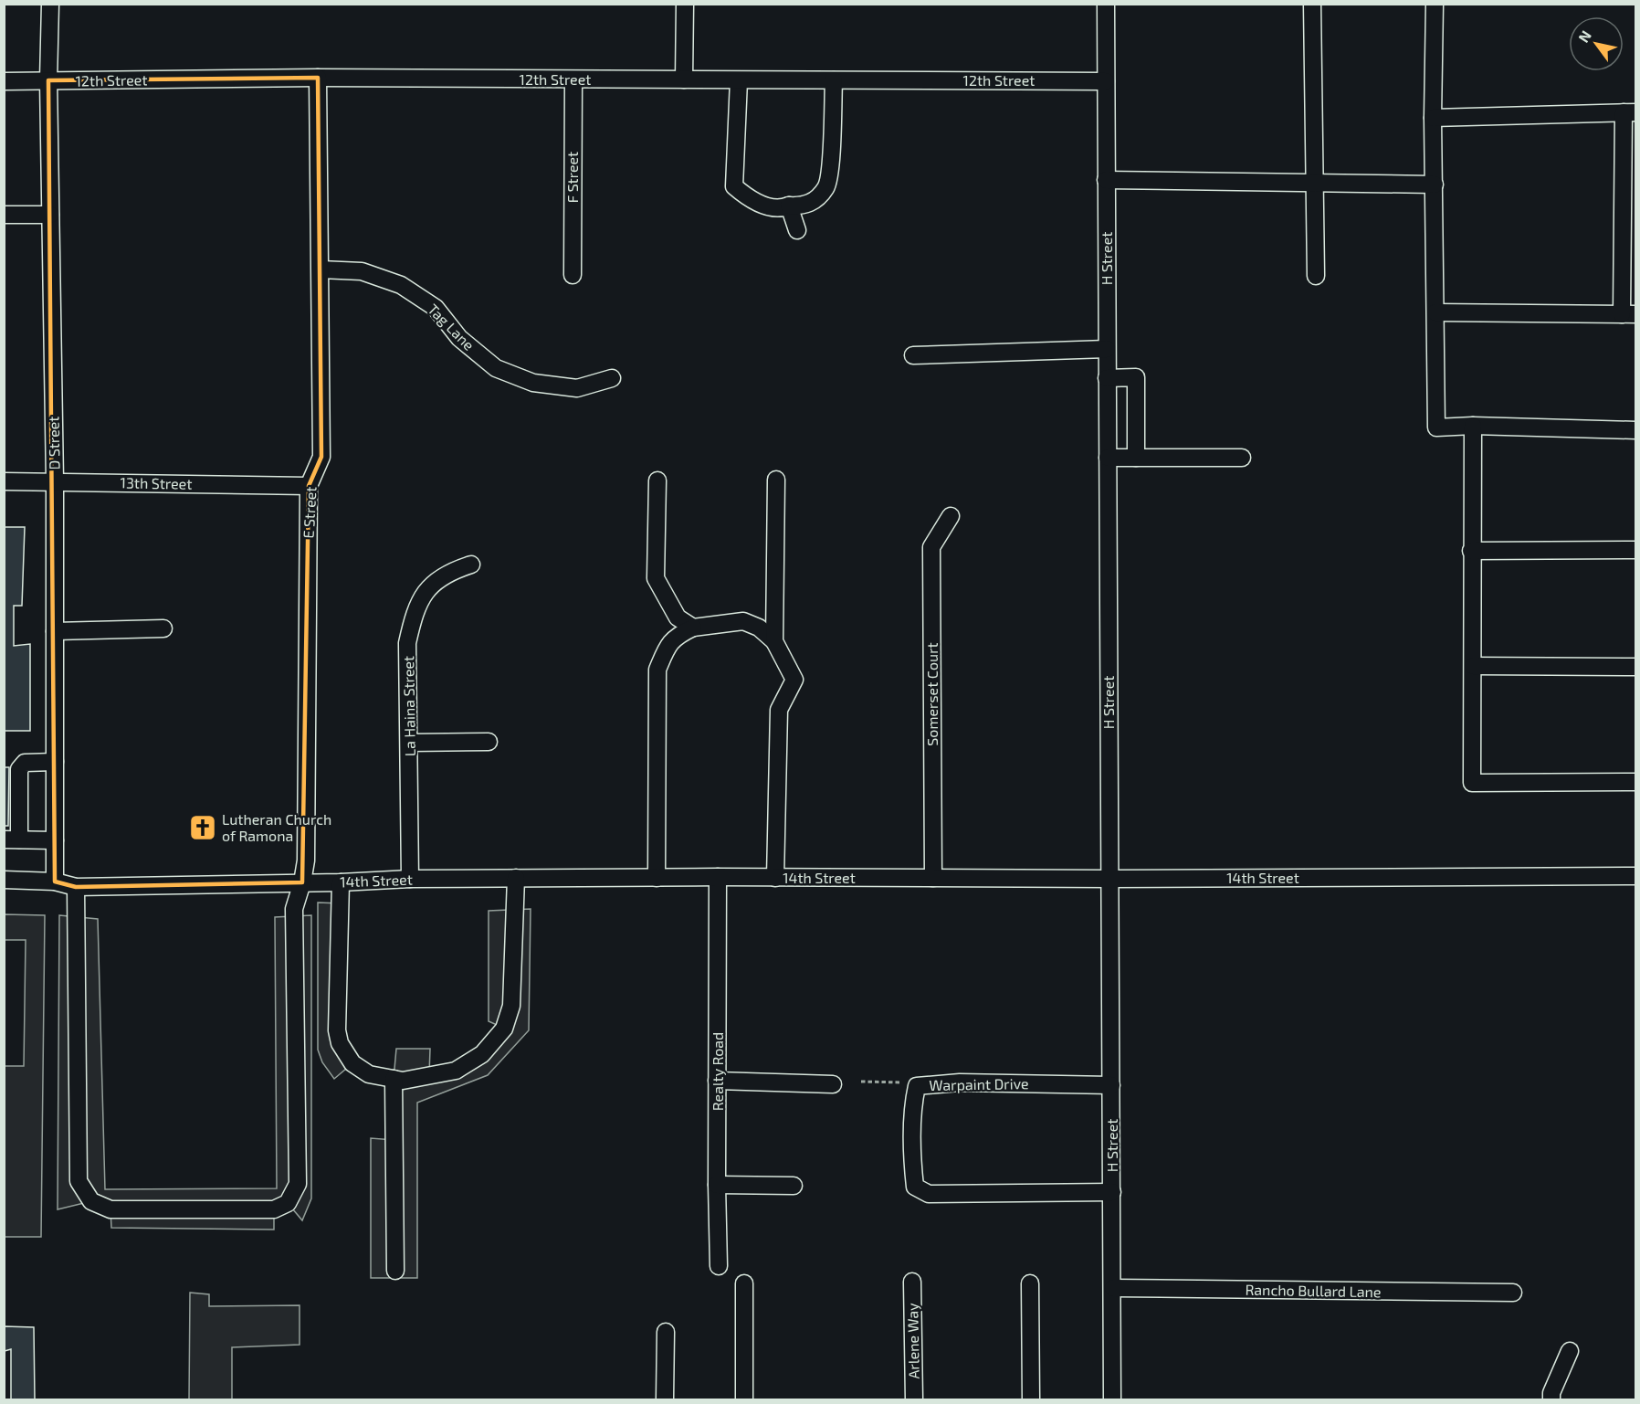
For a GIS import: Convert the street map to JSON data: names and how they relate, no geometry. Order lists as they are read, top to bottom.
{
  "streets": {
    "street": [
      "12th Street",
      "F Street",
      "H Street",
      "Tag Lane",
      "D Street",
      "13th Street",
      "E Street",
      "Somerset Court",
      "La Haina Street",
      "14th Street",
      "Realty Road",
      "Warpaint Drive",
      "Rancho Bullard Lane",
      "Arlene Way"
    ]
  },
  "crossings": [
    ["12th Street", "F Street"],
    ["12th Street", "H Street"],
    ["12th Street", "D Street"],
    ["12th Street", "E Street"],
    ["H Street", "14th Street"],
    ["H Street", "Warpaint Drive"],
    ["H Street", "Rancho Bullard Lane"],
    ["Tag Lane", "E Street"],
    ["D Street", "13th Street"],
    ["D Street", "14th Street"],
    ["13th Street", "E Street"],
    ["E Street", "14th Street"],
    ["Somerset Court", "14th Street"],
    ["La Haina Street", "14th Street"],
    ["14th Street", "Realty Road"]
  ],
  "places": {
    "church": ["Lutheran Church of Ramona"]
  },
  "north": "top left"
}
